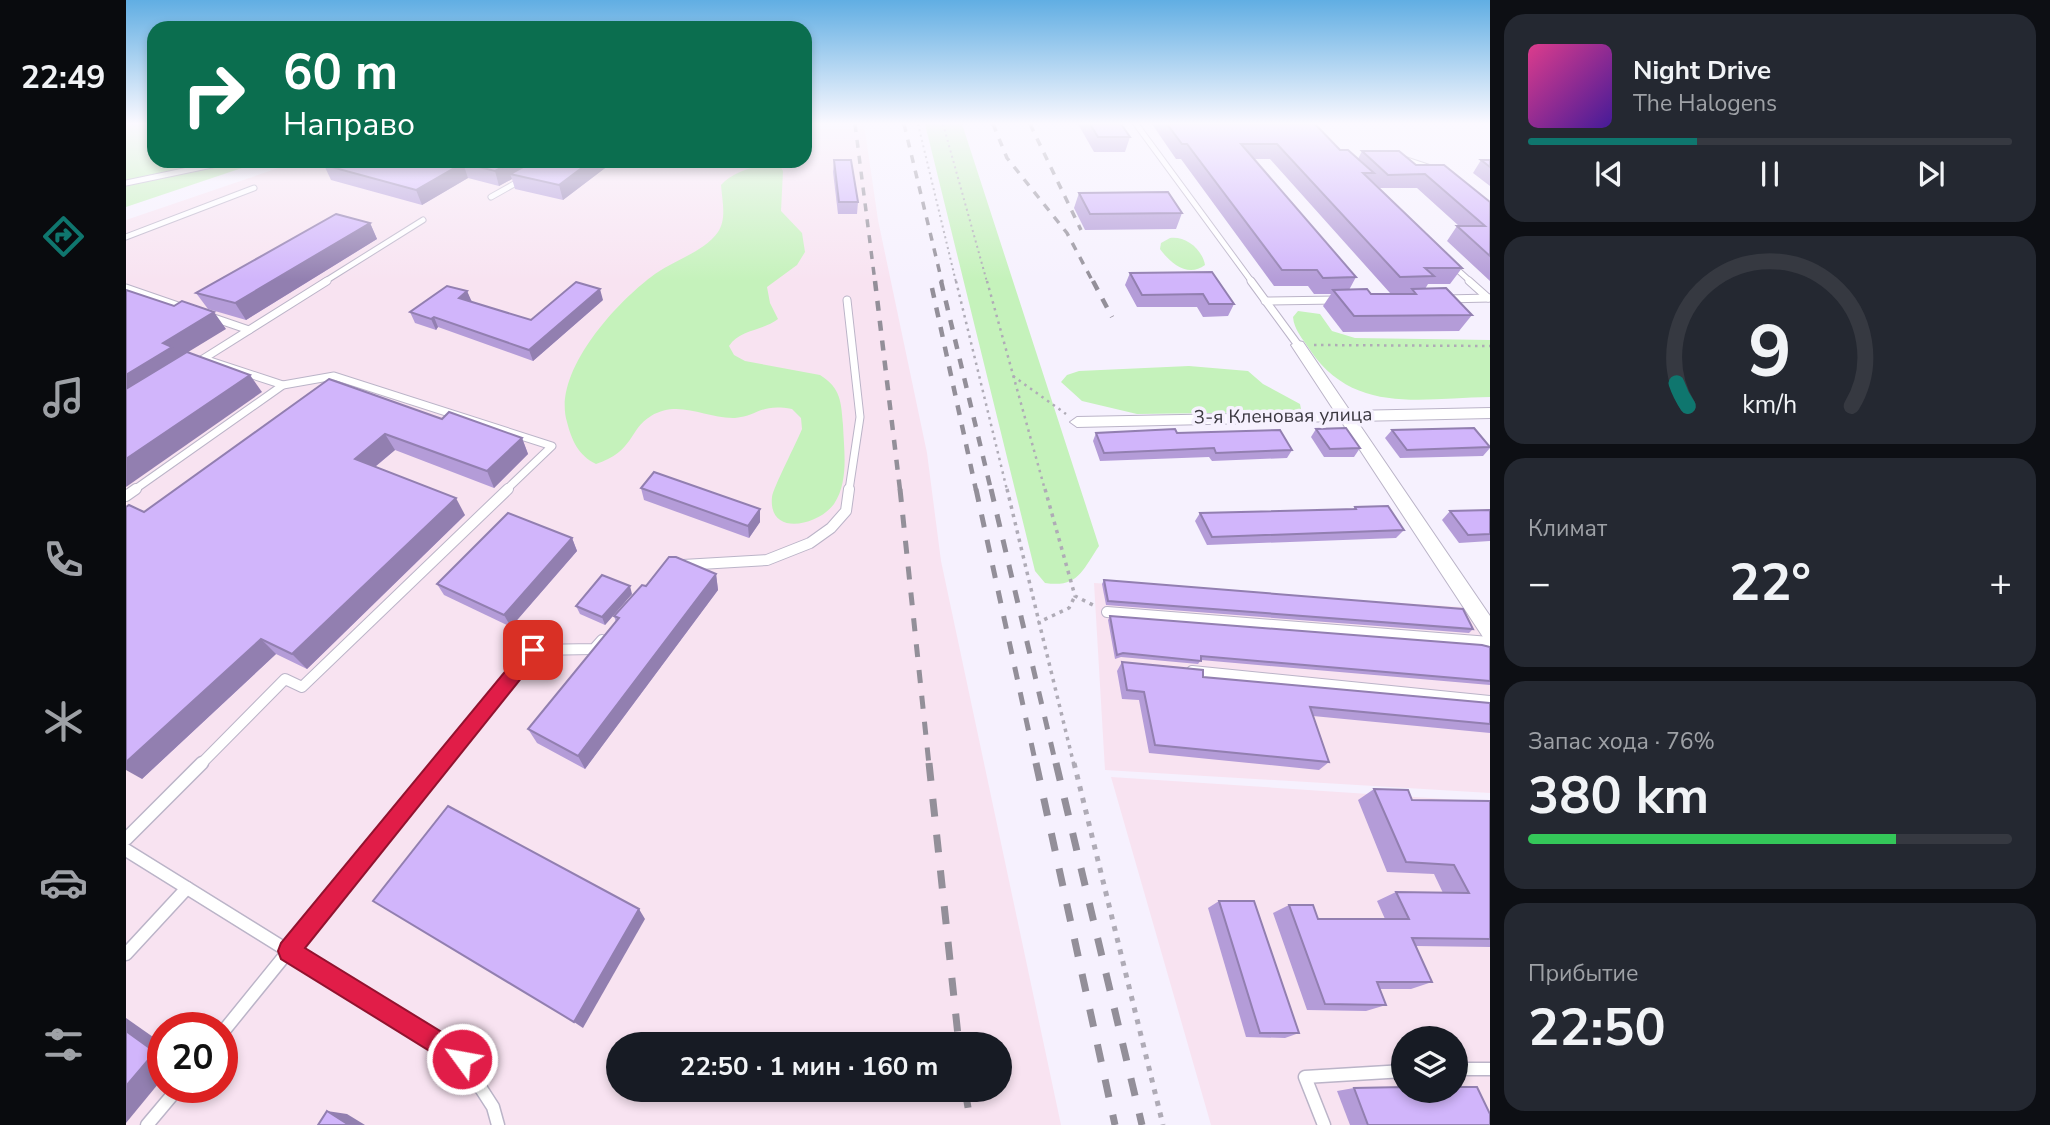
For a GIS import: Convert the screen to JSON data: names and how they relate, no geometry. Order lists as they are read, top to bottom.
{
  "streets": {
    "street": ["3-я Кленовая улица"]
  },
  "page": {
    "tabs": "22:49",
    "turn": ["60 m", "Направо"],
    "song": ["Night Drive", "The Halogens"],
    "tile": [
      "Климат",
      ["Запас хода · 76%", "380 km"],
      ["Прибытие", "22:50"]
    ],
    "heat": ["−", "22°", "+"],
    "limit": "20",
    "trip": "22:50 · 1 мин · 160 m",
    "gauge": ["9", "km/h"]
  }
}
